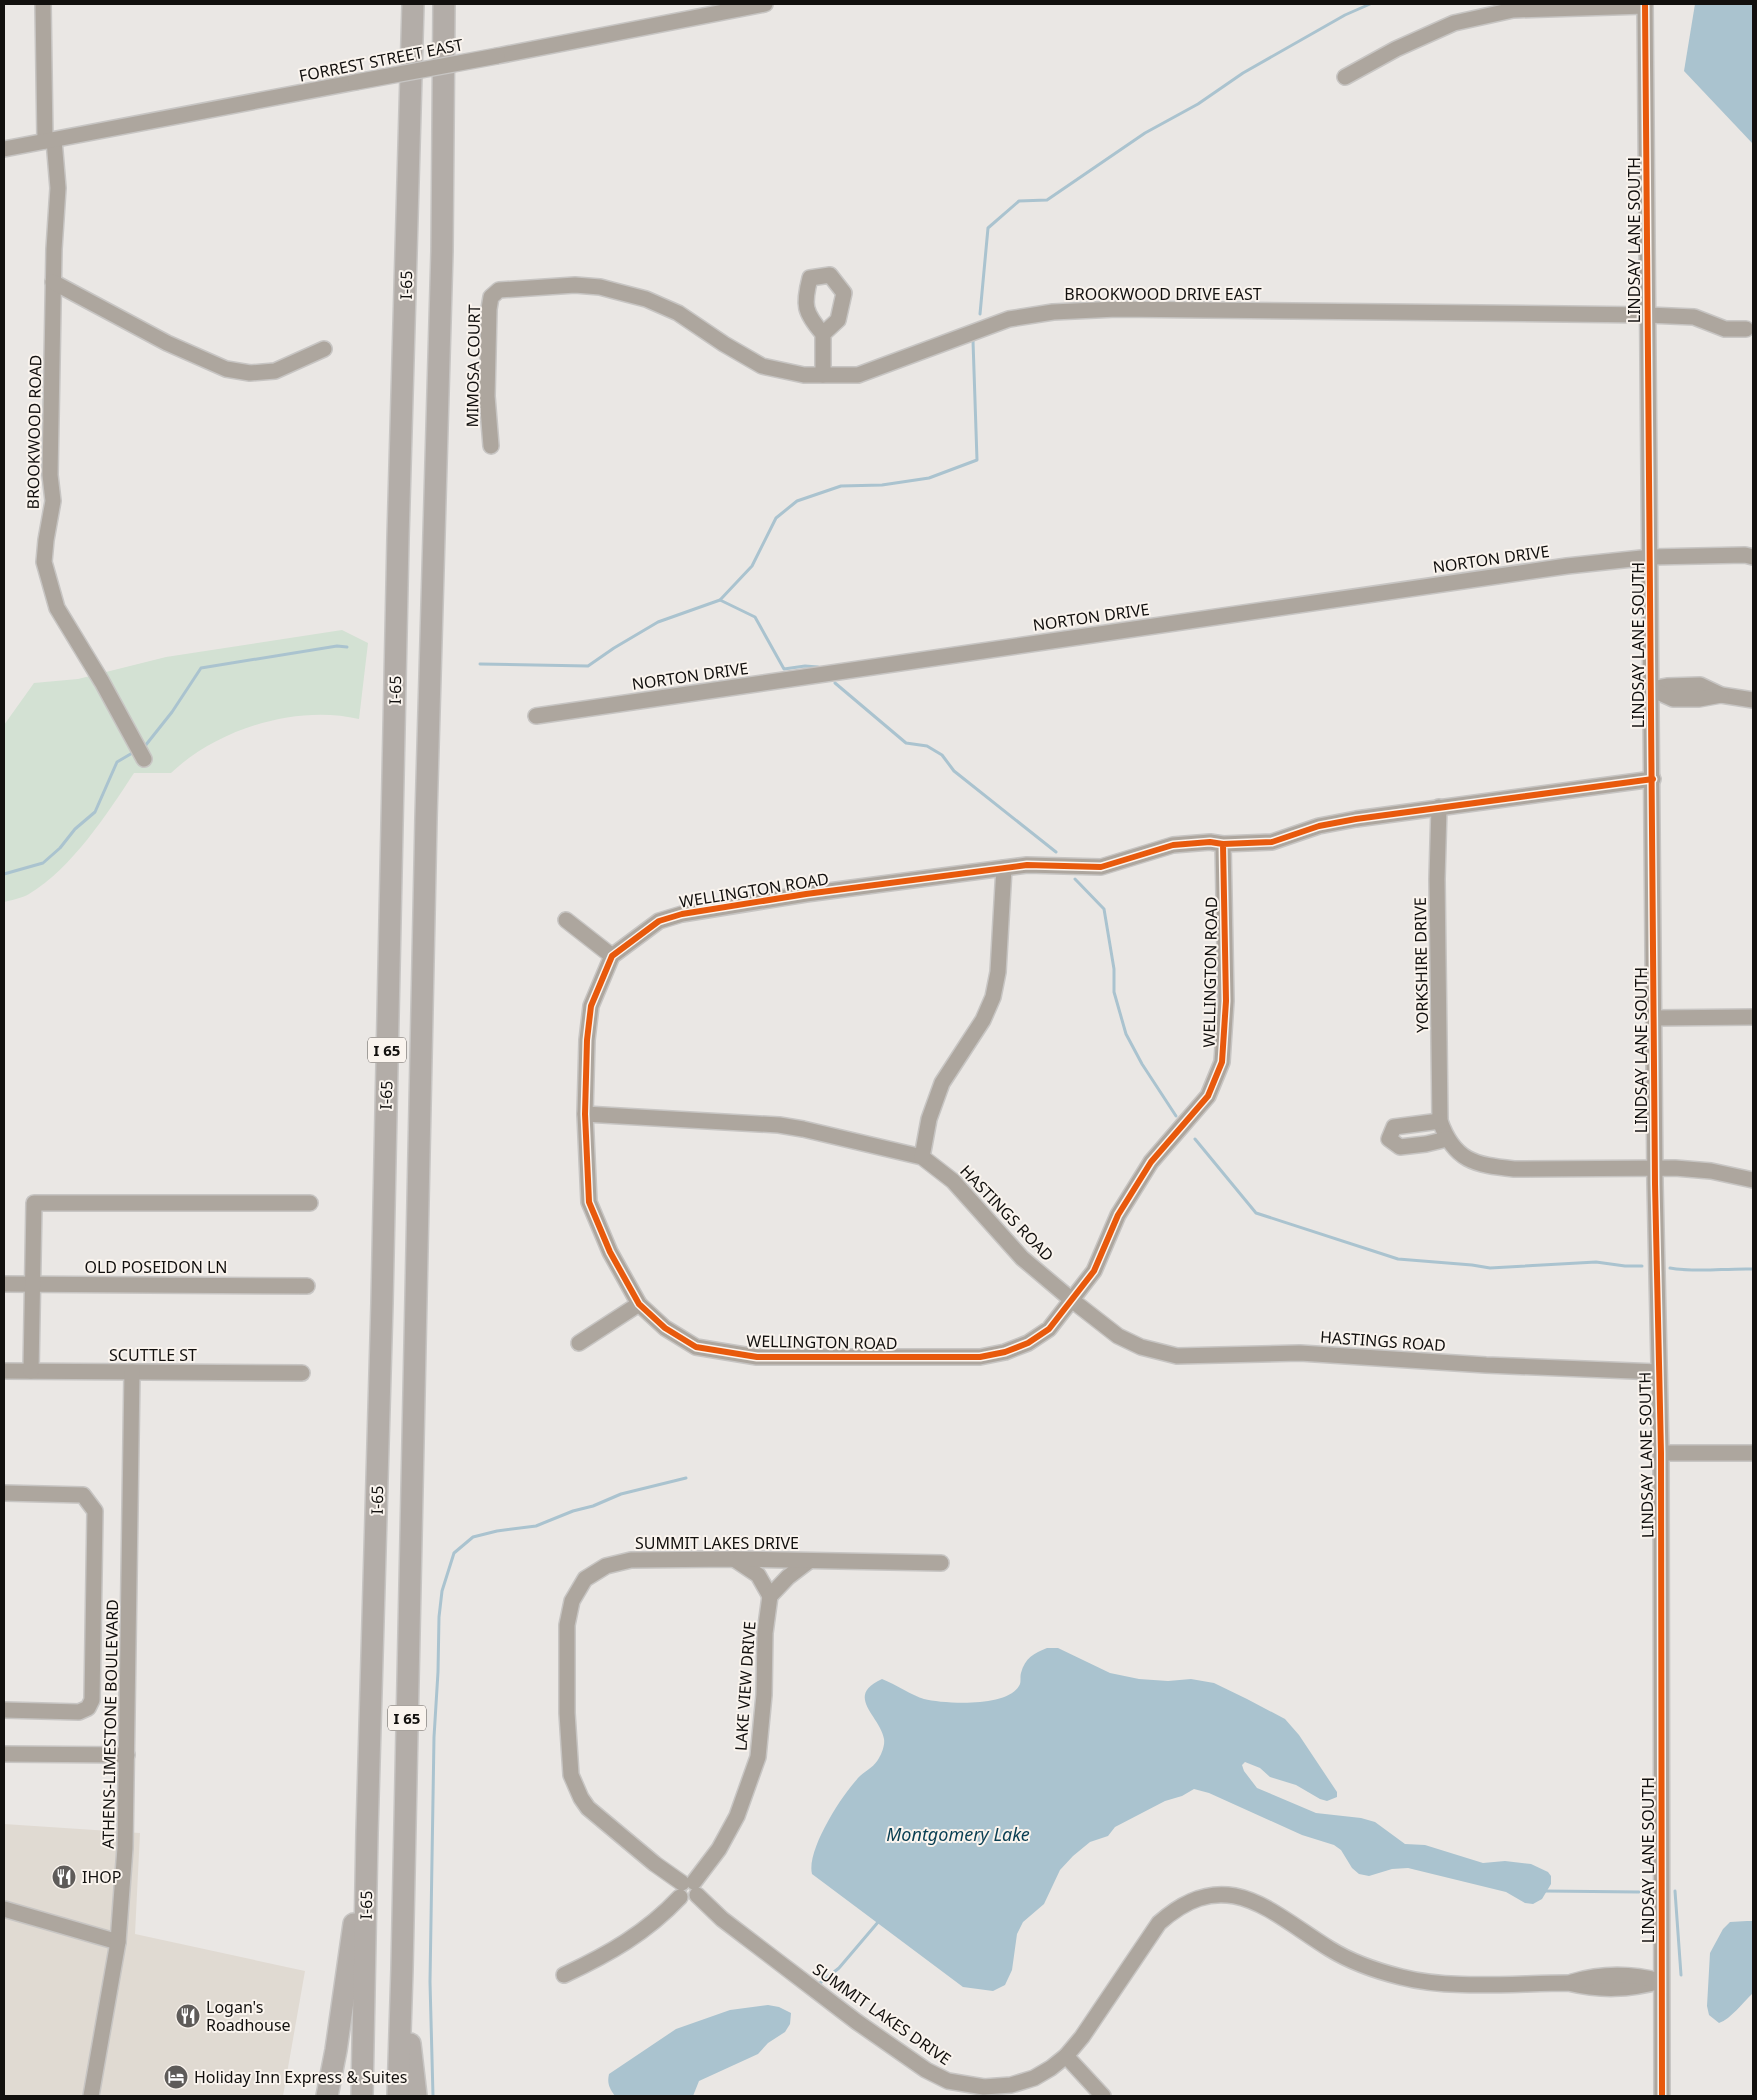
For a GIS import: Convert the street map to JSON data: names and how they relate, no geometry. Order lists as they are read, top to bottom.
{
  "streets": {
    "highway": ["I-65", "I 65"],
    "street": [
      "FORREST STREET EAST",
      "LINDSAY LANE SOUTH",
      "BROOKWOOD DRIVE EAST",
      "MIMOSA COURT",
      "BROOKWOOD ROAD",
      "NORTON DRIVE",
      "WELLINGTON ROAD",
      "YORKSHIRE DRIVE",
      "HASTINGS ROAD",
      "OLD POSEIDON LN",
      "SCUTTLE ST",
      "SUMMIT LAKES DRIVE",
      "LAKE VIEW DRIVE",
      "ATHENS-LIMESTONE BOULEVARD"
    ]
  },
  "crossings": [
    ["FORREST STREET EAST", "BROOKWOOD ROAD"],
    ["LINDSAY LANE SOUTH", "BROOKWOOD DRIVE EAST"],
    ["LINDSAY LANE SOUTH", "NORTON DRIVE"],
    ["LINDSAY LANE SOUTH", "WELLINGTON ROAD"],
    ["LINDSAY LANE SOUTH", "YORKSHIRE DRIVE"],
    ["LINDSAY LANE SOUTH", "HASTINGS ROAD"],
    ["LINDSAY LANE SOUTH", "SUMMIT LAKES DRIVE"],
    ["BROOKWOOD DRIVE EAST", "MIMOSA COURT"],
    ["WELLINGTON ROAD", "YORKSHIRE DRIVE"],
    ["WELLINGTON ROAD", "HASTINGS ROAD"],
    ["SCUTTLE ST", "ATHENS-LIMESTONE BOULEVARD"],
    ["SUMMIT LAKES DRIVE", "LAKE VIEW DRIVE"]
  ],
  "water": ["Montgomery Lake"],
  "places": {
    "restaurant": ["IHOP", "Logan's Roadhouse"],
    "hotel": ["Holiday Inn Express & Suites"]
  }
}
